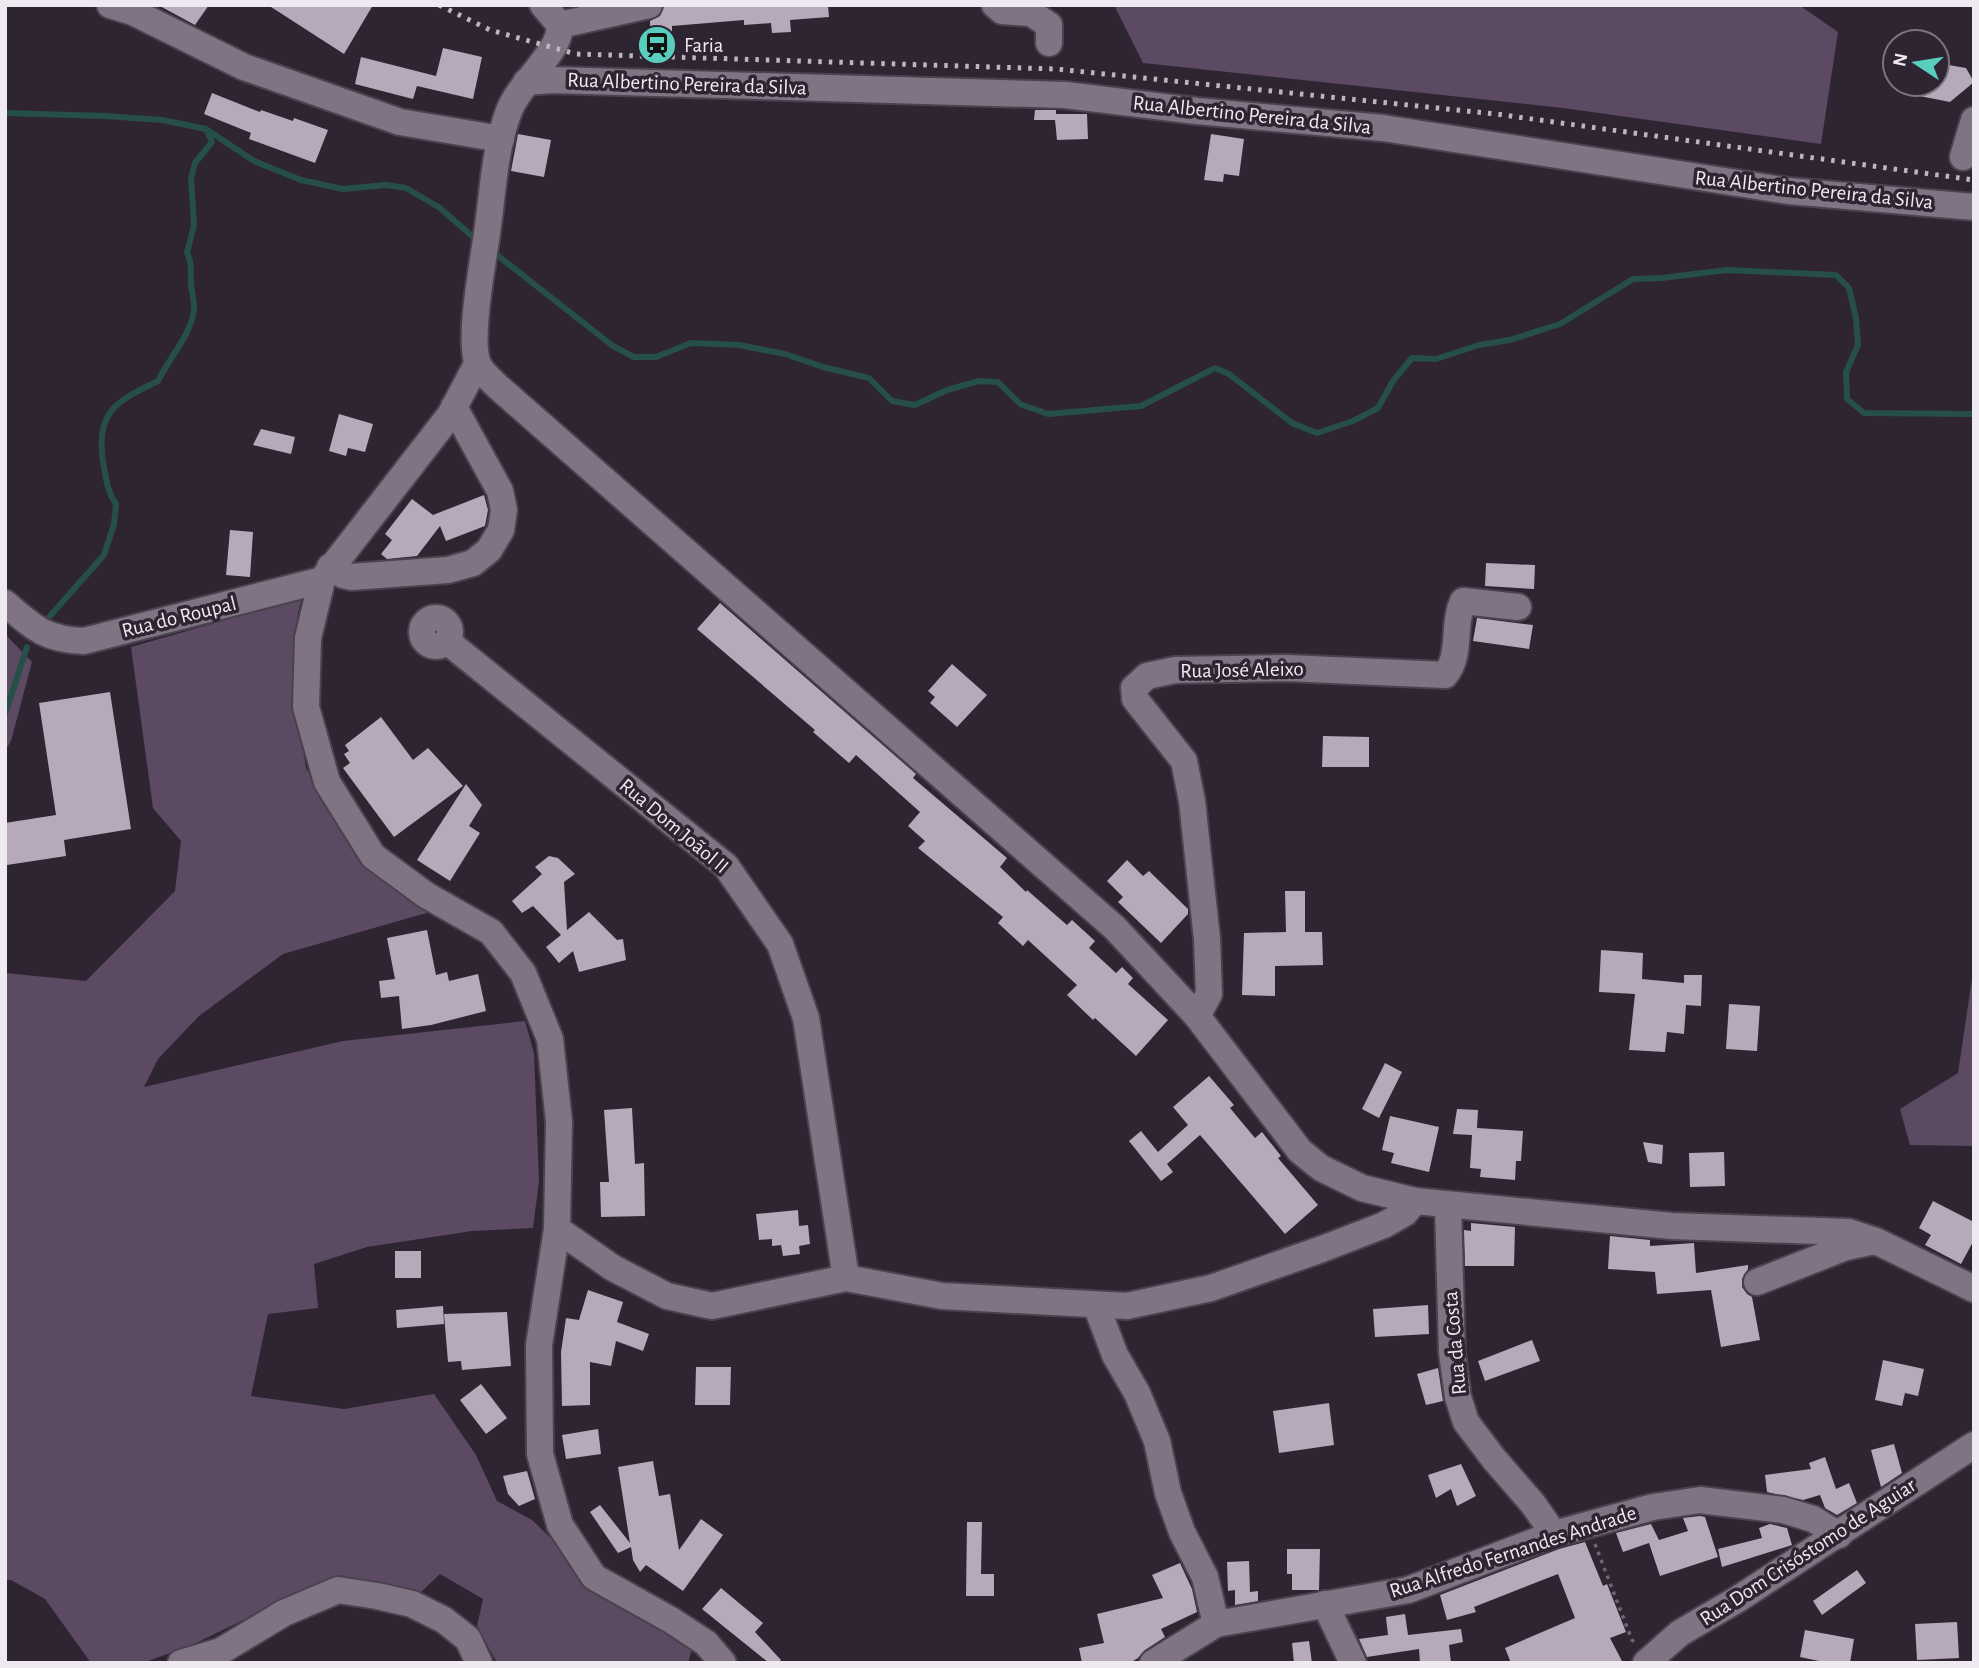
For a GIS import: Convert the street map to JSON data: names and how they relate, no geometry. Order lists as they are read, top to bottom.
{
  "streets": {
    "street": [
      "Rua Albertino Pereira da Silva",
      "Rua do Roupal",
      "Rua José Aleixo",
      "Rua Dom Joãol II",
      "Rua da Costa",
      "Rua Alfredo Fernandes Andrade",
      "Rua Dom Crisóstomo de Aguiar"
    ]
  },
  "crossings": [
    ["Rua da Costa", "Rua Alfredo Fernandes Andrade"],
    ["Rua Alfredo Fernandes Andrade", "Rua Dom Crisóstomo de Aguiar"]
  ],
  "places": {
    "station": ["Faria"]
  },
  "north": "left"
}
